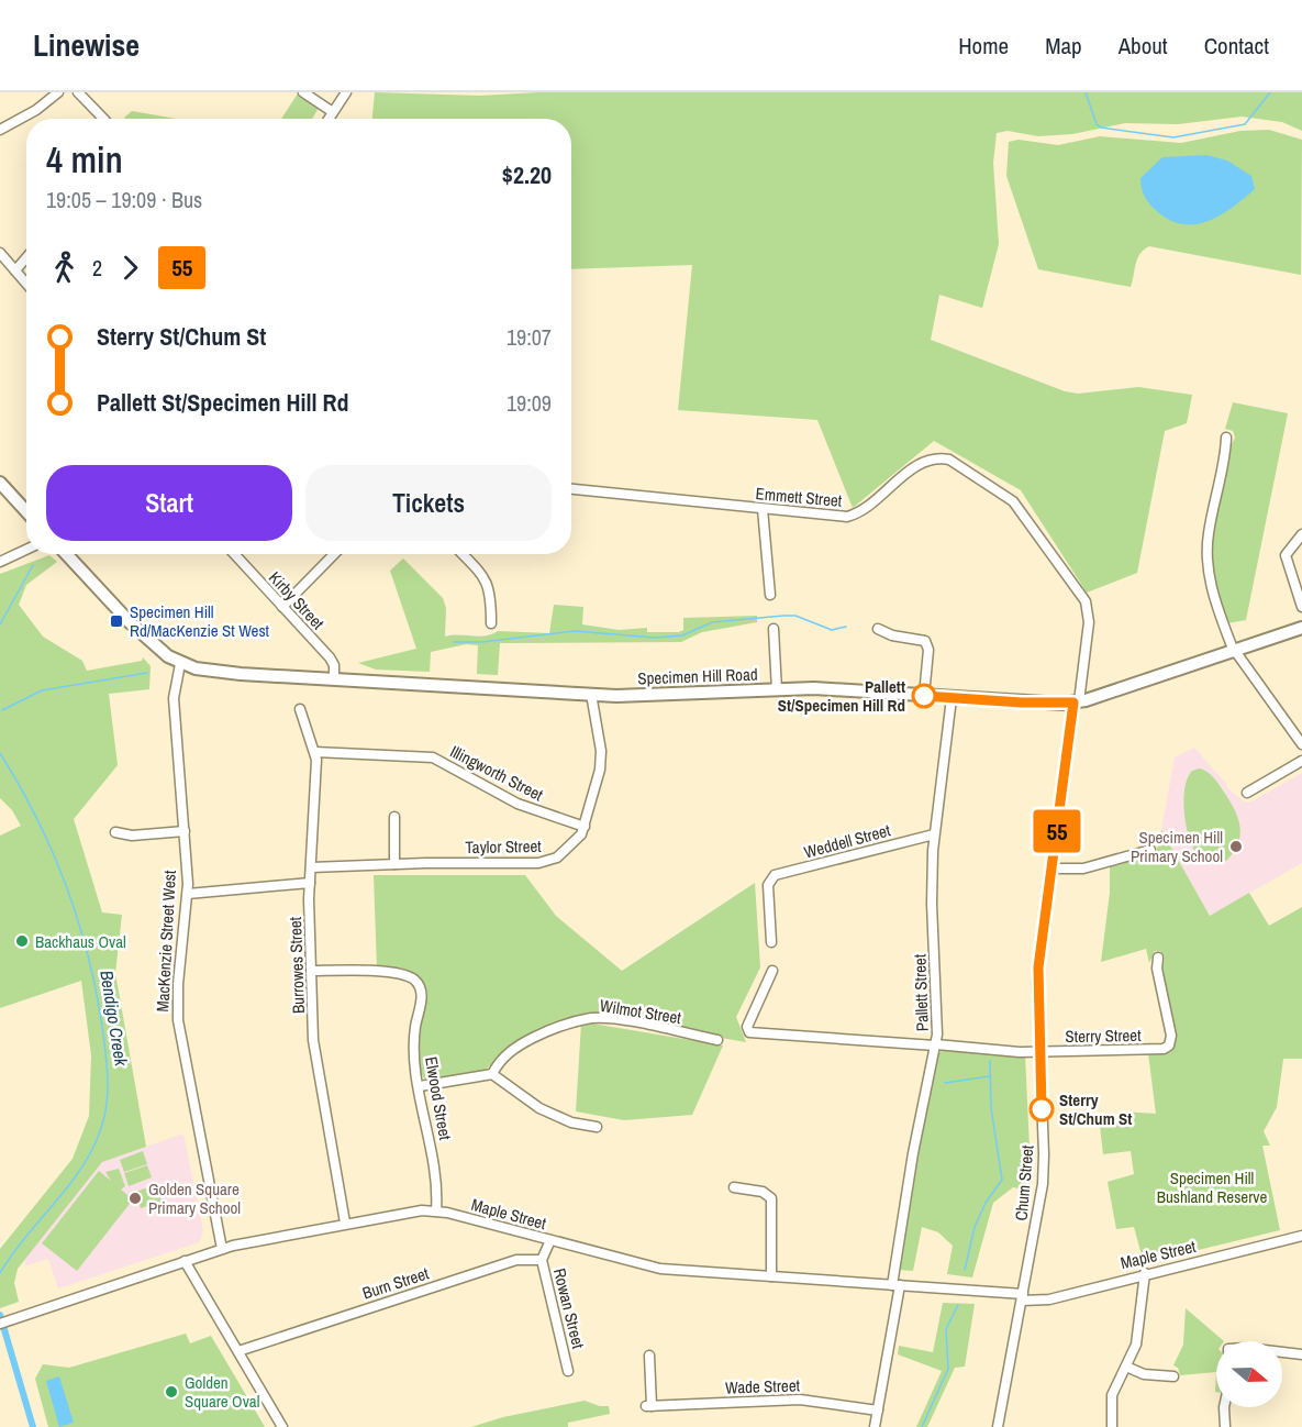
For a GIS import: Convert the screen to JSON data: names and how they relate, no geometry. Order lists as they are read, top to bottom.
{
  "streets": {
    "main road": ["Specimen Hill Road"],
    "street": [
      "Emmett Street",
      "Kirby Street",
      "Illingworth Street",
      "Weddell Street",
      "Taylor Street",
      "MacKenzie Street West",
      "Burrowes Street",
      "Pallett Street",
      "Wilmot Street",
      "Sterry Street",
      "Elwood Street",
      "Chum Street",
      "Maple Street",
      "Burn Street",
      "Rowan Street",
      "Wade Street"
    ]
  },
  "crossings": [
    ["Emmett Street", "Specimen Hill Road"],
    ["Emmett Street", "Chum Street"],
    ["Kirby Street", "Specimen Hill Road"],
    ["Specimen Hill Road", "Taylor Street"],
    ["Specimen Hill Road", "MacKenzie Street West"],
    ["Specimen Hill Road", "Pallett Street"],
    ["Specimen Hill Road", "Chum Street"],
    ["Illingworth Street", "Taylor Street"],
    ["Illingworth Street", "Burrowes Street"],
    ["Weddell Street", "Pallett Street"],
    ["Taylor Street", "Burrowes Street"],
    ["MacKenzie Street West", "Maple Street"],
    ["Burrowes Street", "Elwood Street"],
    ["Burrowes Street", "Maple Street"],
    ["Pallett Street", "Maple Street"],
    ["Pallett Street", "Wade Street"],
    ["Sterry Street", "Chum Street"],
    ["Elwood Street", "Maple Street"],
    ["Chum Street", "Maple Street"],
    ["Burn Street", "Rowan Street"]
  ],
  "water": ["Bendigo Creek"],
  "parks": ["Specimen Hill Bushland Reserve"],
  "places": {
    "transit": ["Specimen Hill Rd/MacKenzie St West"],
    "other": [
      "Pallett St/Specimen Hill Rd",
      "Specimen Hill Primary School",
      "Backhaus Oval",
      "Sterry St/Chum St",
      "Golden Square Primary School",
      "Golden Square Oval"
    ]
  },
  "lines": ["bus line 55"],
  "north": "right",
  "page": {
    "header": "Linewise",
    "nav": [
      "Home",
      "Map",
      "About",
      "Contact"
    ],
    "on_map": "55",
    "heading": ["4 min", "19:05 – 19:09 · Bus", "$2.20"],
    "legs": ["2", "55"],
    "list": [
      {
        "name": "Sterry St/Chum St",
        "value": "19:07"
      },
      {
        "name": "Pallett St/Specimen Hill Rd",
        "value": "19:09"
      }
    ],
    "buttons": ["Start", "Tickets"]
  }
}
